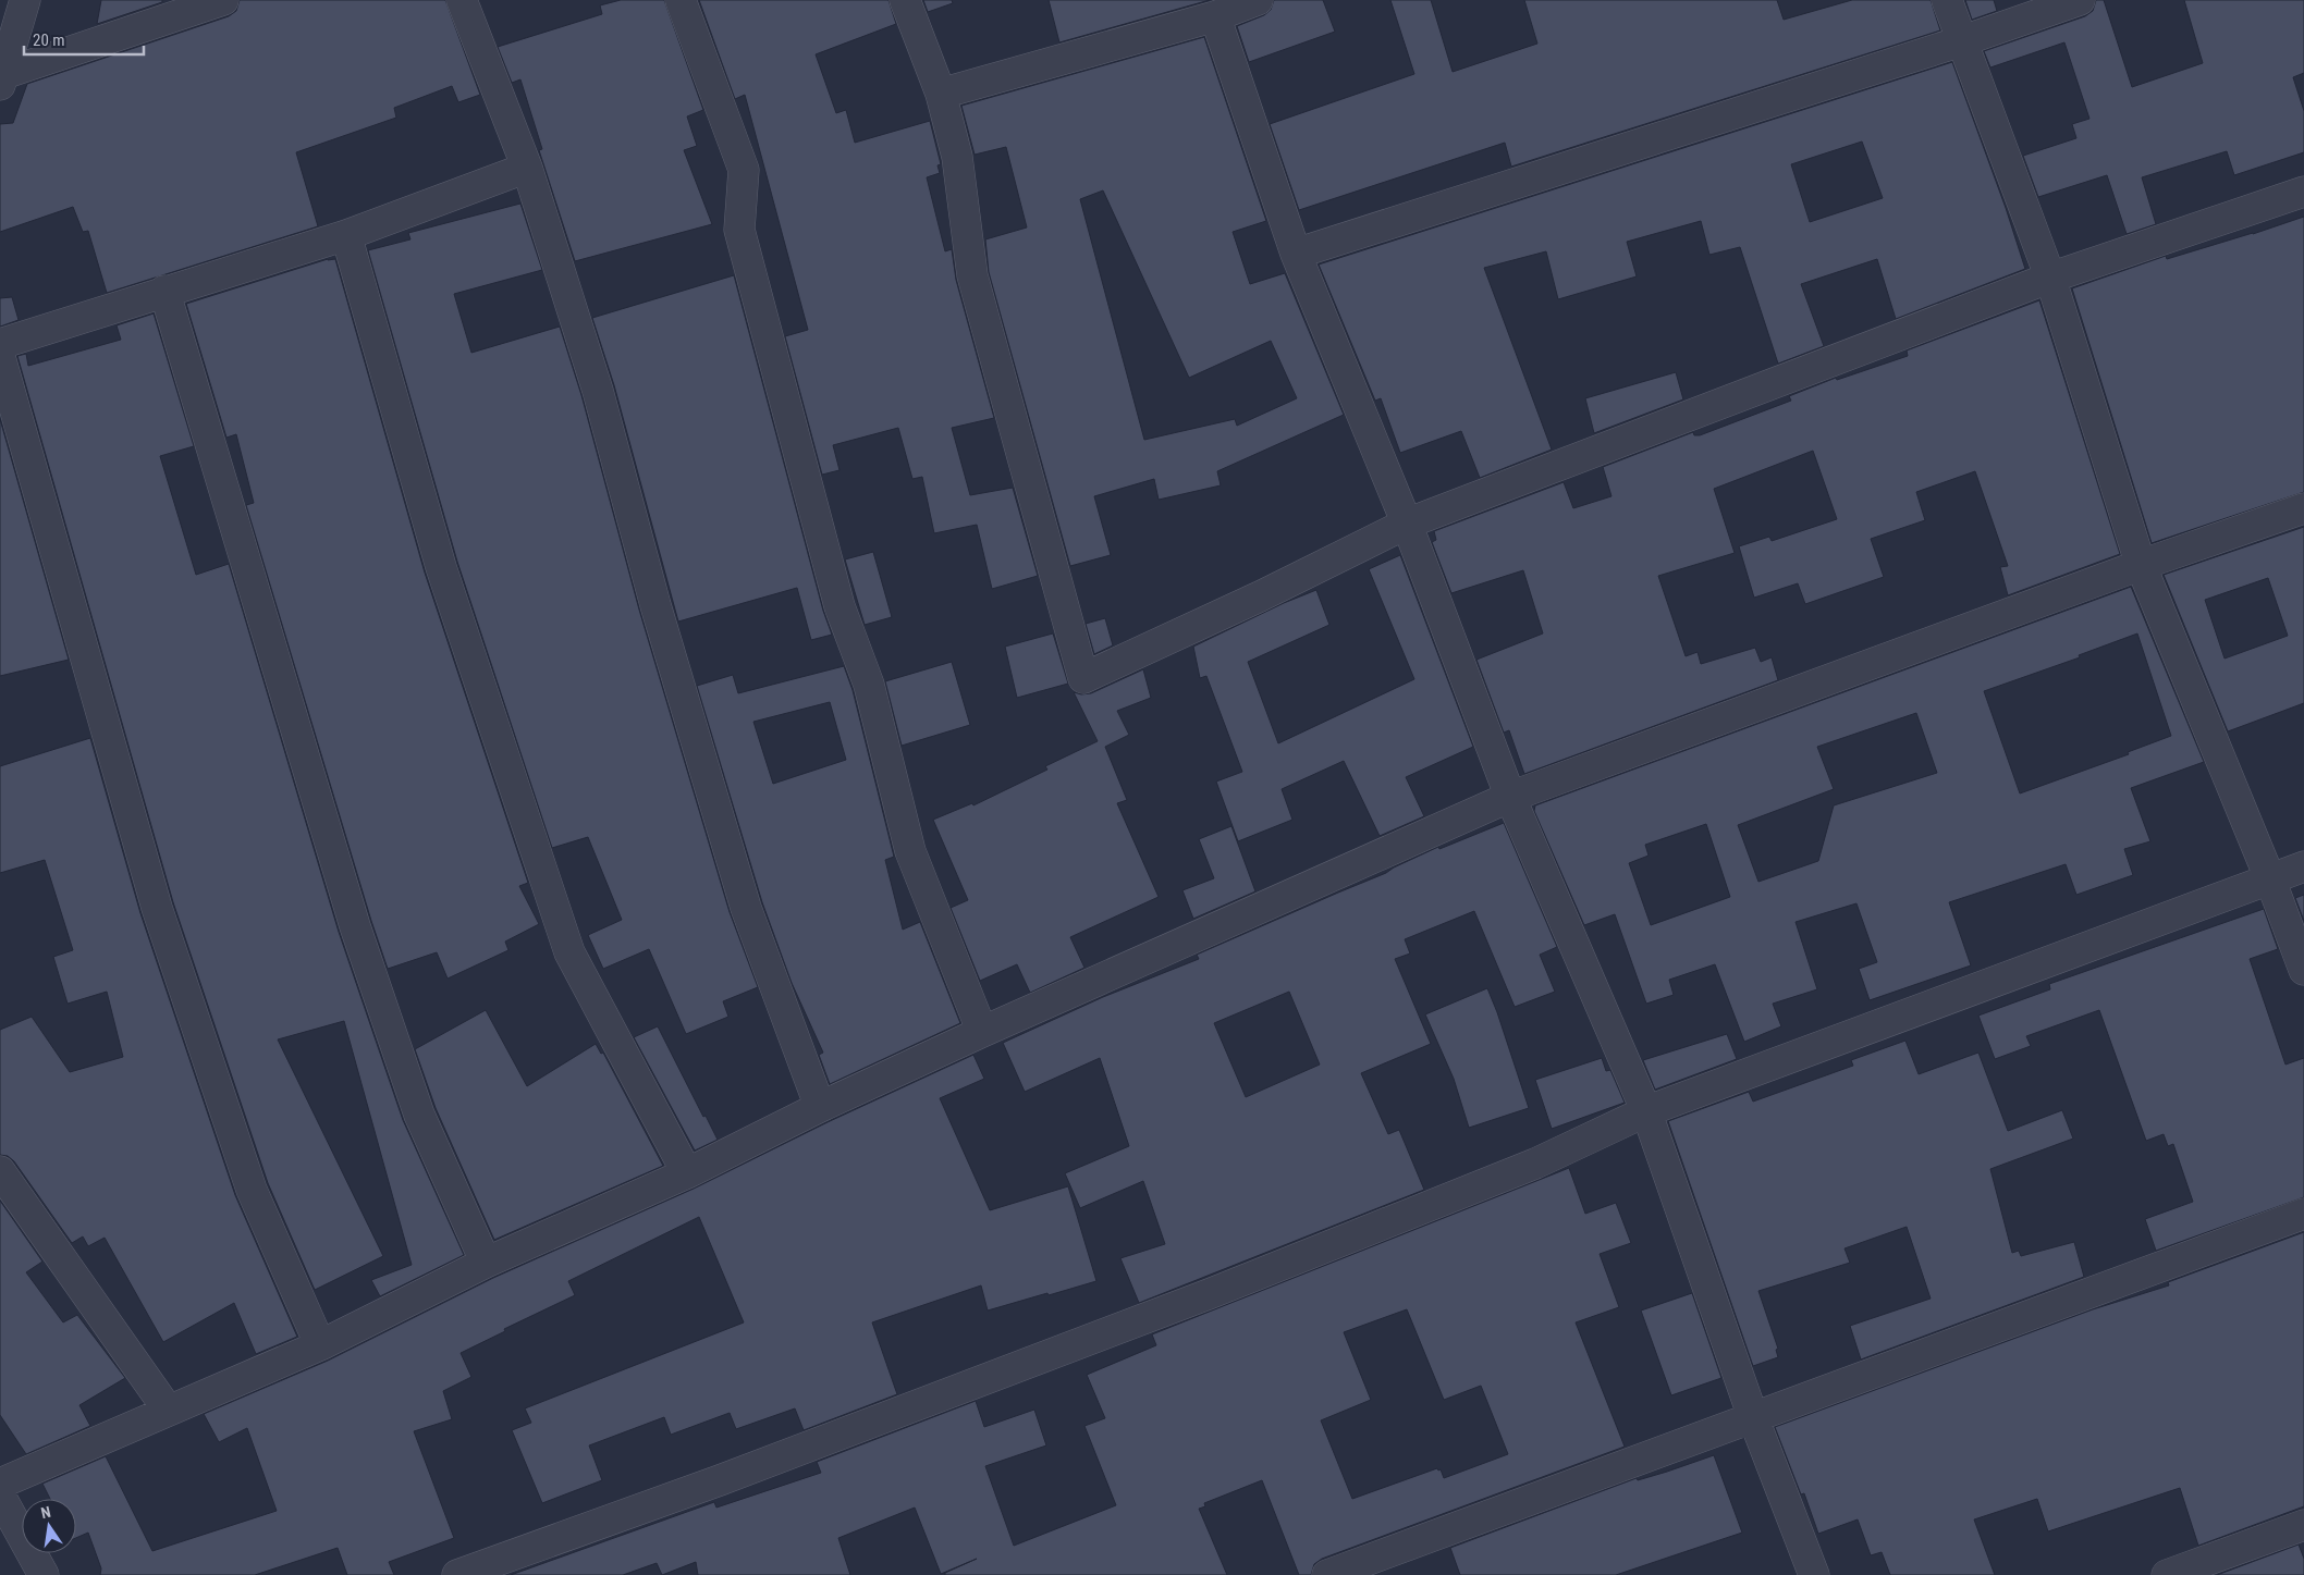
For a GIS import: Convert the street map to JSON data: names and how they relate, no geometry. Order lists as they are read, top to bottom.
{
  "scale_bar": "20 m",
  "north": "top"
}
